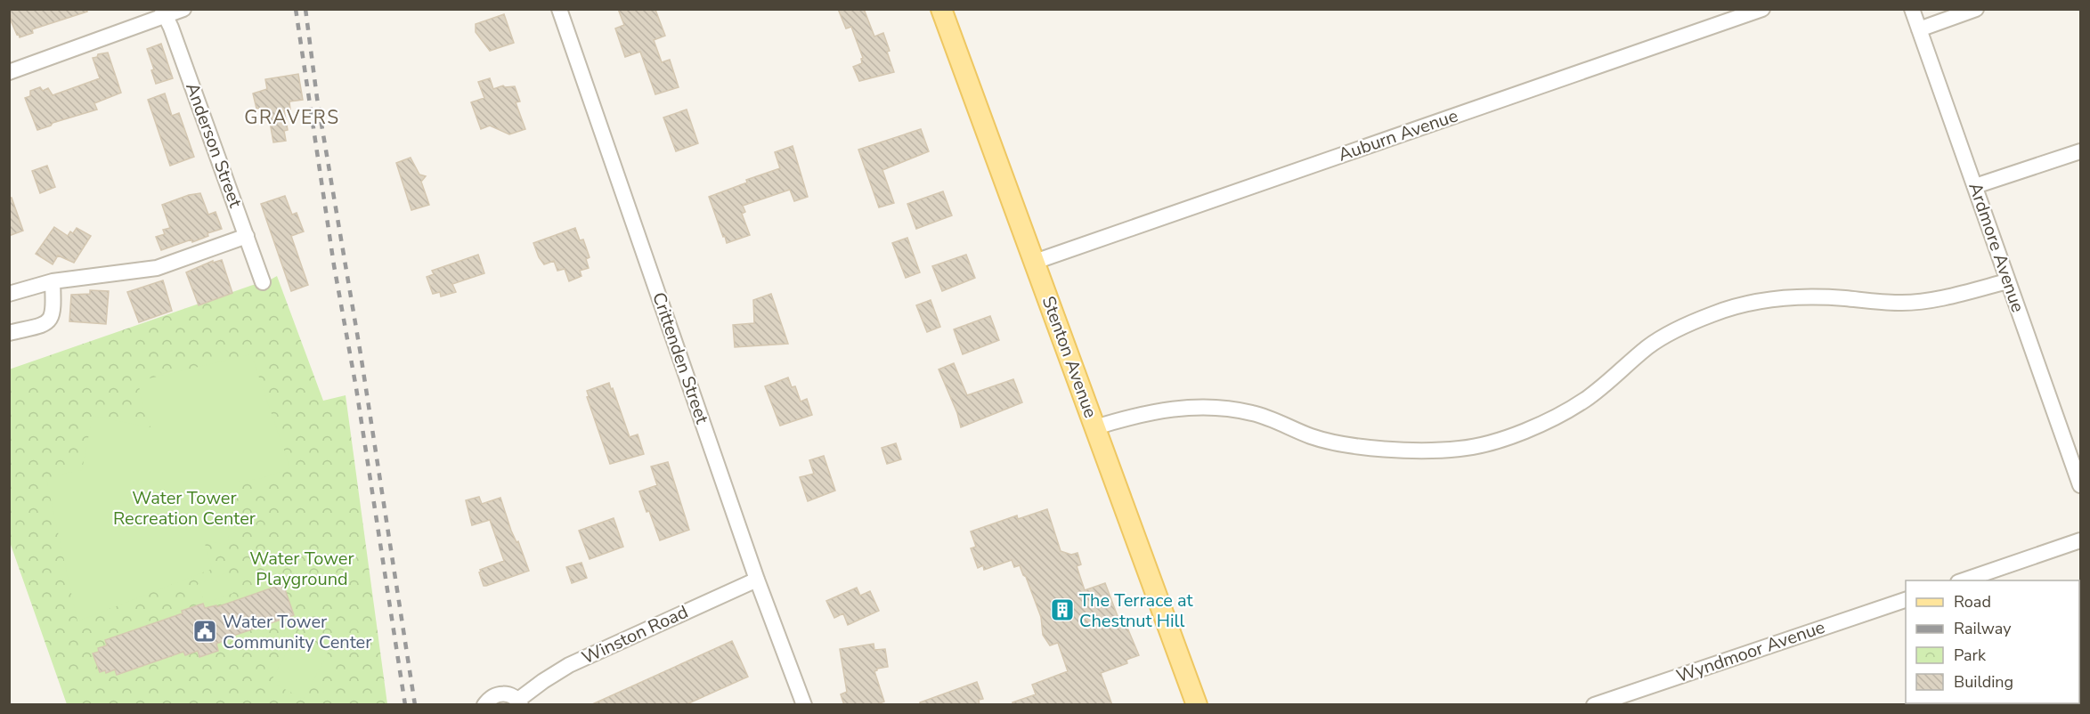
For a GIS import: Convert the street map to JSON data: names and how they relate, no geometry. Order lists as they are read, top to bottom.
{
  "streets": {
    "main road": ["Stenton Avenue"],
    "street": [
      "Auburn Avenue",
      "Anderson Street",
      "Ardmore Avenue",
      "Crittenden Street",
      "Winston Road",
      "Wyndmoor Avenue"
    ]
  },
  "crossings": [
    ["Auburn Avenue", "Stenton Avenue"],
    ["Crittenden Street", "Winston Road"]
  ],
  "districts": ["GRAVERS"],
  "parks": ["Water Tower Recreation Center", "Water Tower Playground"],
  "places": {
    "building": ["The Terrace at Chestnut Hill"],
    "public building": ["Water Tower Community Center"]
  },
  "legend": [
    "Road",
    "Railway",
    "Park",
    "Building"
  ]
}
